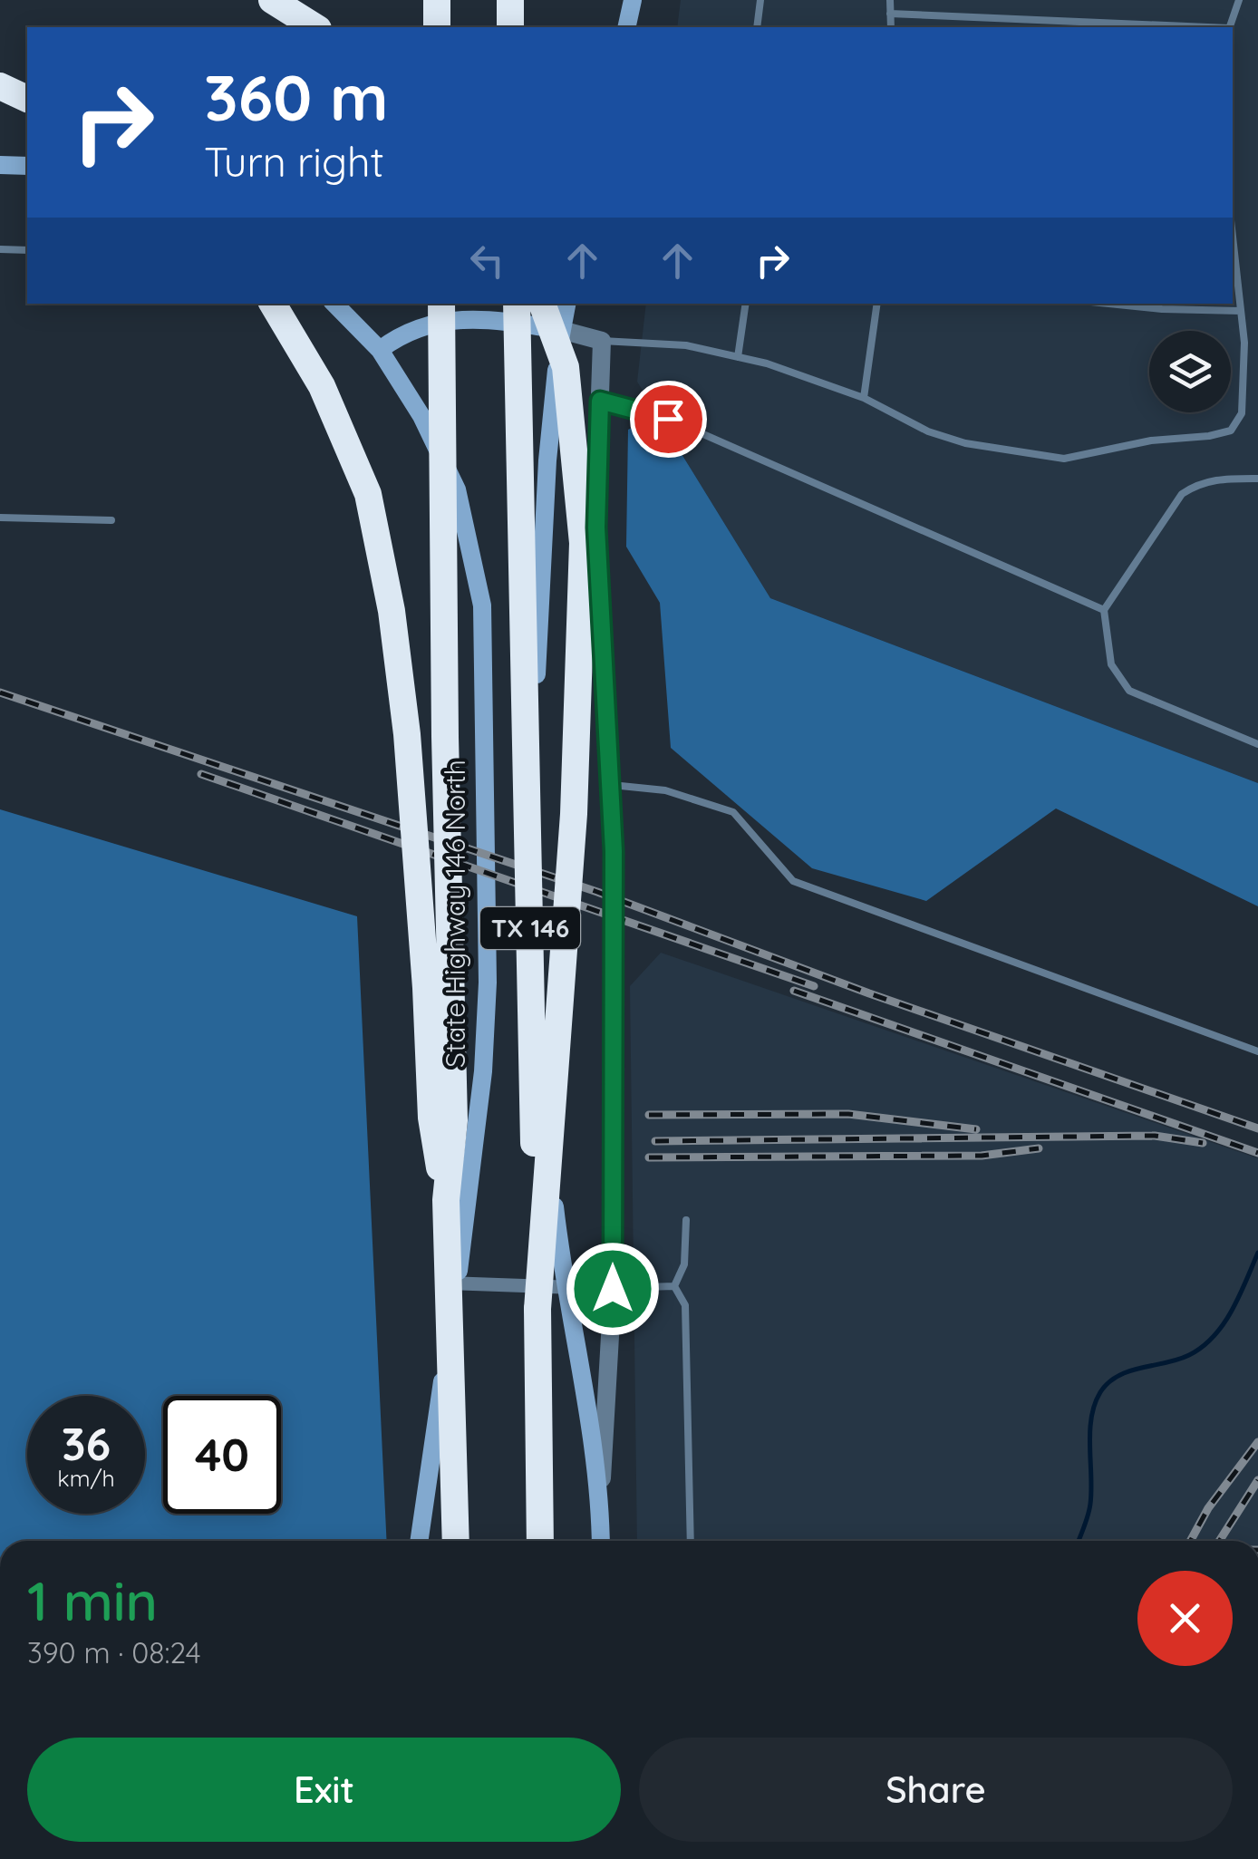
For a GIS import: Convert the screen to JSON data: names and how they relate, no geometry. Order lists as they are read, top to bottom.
{
  "streets": {
    "highway": ["TX 146"],
    "main road": ["State Highway 146 North"]
  },
  "page": {
    "turn": ["360 m", "Turn right"],
    "speed": "36 km/h",
    "limit": "40",
    "heading": ["1 min", "390 m · 08:24"],
    "buttons": ["Exit", "Share"]
  }
}
